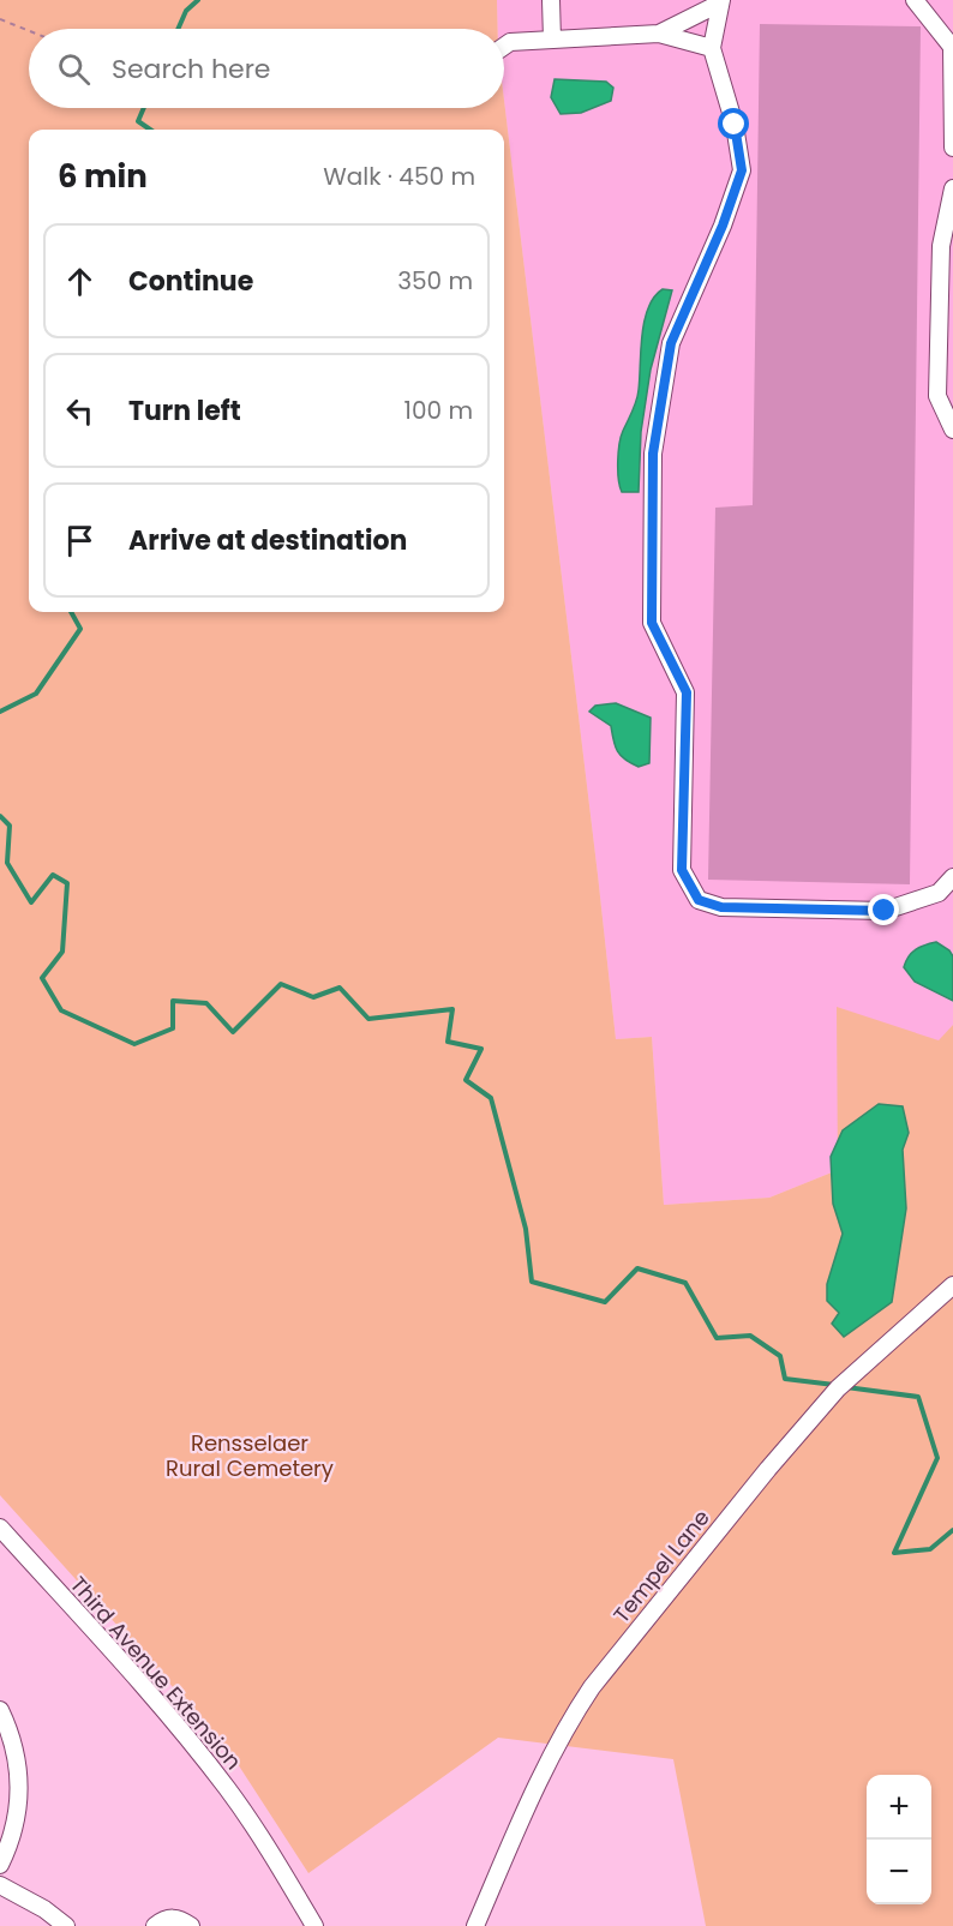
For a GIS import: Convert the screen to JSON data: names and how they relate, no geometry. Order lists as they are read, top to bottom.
{
  "streets": {
    "street": ["Tempel Lane", "Third Avenue Extension"]
  },
  "parks": ["Rensselaer Rural Cemetery"],
  "page": {
    "search": "Search here",
    "heading": ["6 min", "Walk · 450 m"],
    "list": [
      ["Continue", "350 m"],
      ["Turn left", "100 m"],
      "Arrive at destination"
    ],
    "map_buttons": ["+", "−"]
  }
}
